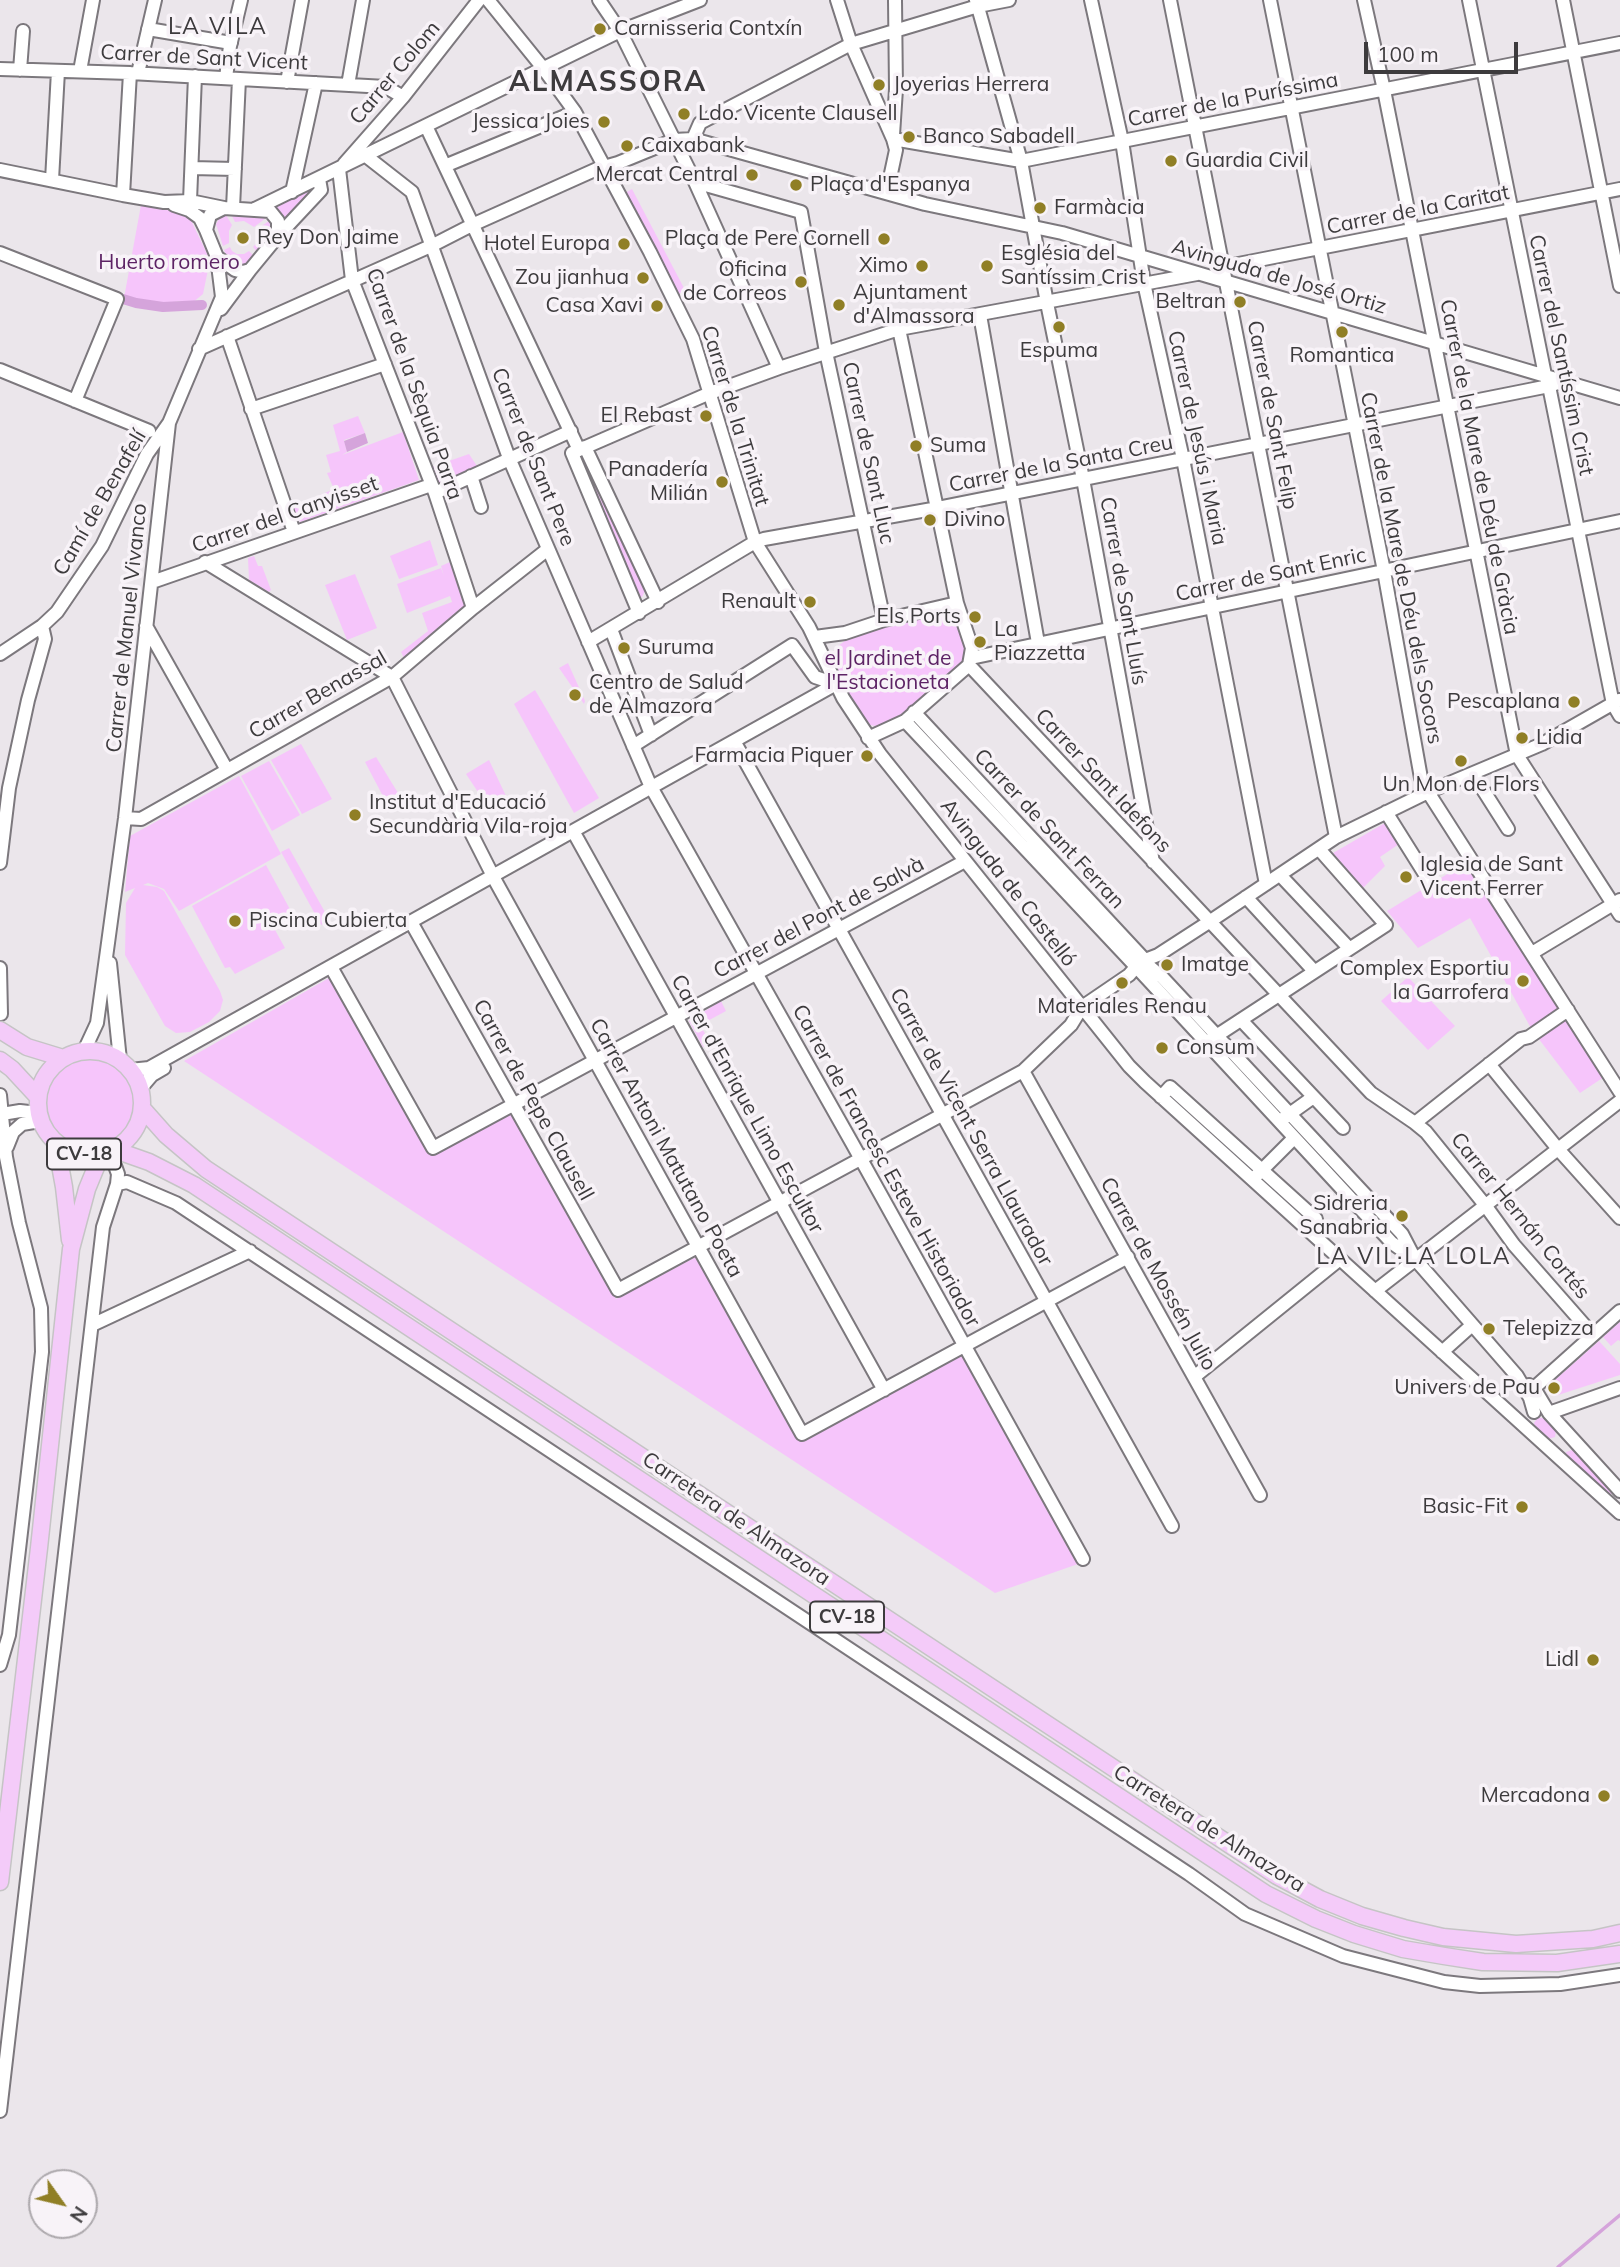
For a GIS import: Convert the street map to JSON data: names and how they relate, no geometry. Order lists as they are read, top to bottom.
{
  "streets": {
    "main road": ["CV-18", "Carretera de Almazora"],
    "street": [
      "Carrer de Sant Vicent",
      "Carrer Colom",
      "Carrer de la Puríssima",
      "Carrer de la Caritat",
      "Avinguda de José Ortiz",
      "Carrer del Santíssim Crist",
      "Carrer de la Sèquia Parra",
      "Carrer de Sant Felip",
      "Carrer de la Trinitat",
      "Carrer de Jesús i Maria",
      "Carrer de Sant Lluc",
      "Carrer de Sant Pere",
      "Carrer de la Santa Creu",
      "Carrer de la Mare de Déu de Gràcia",
      "Camí de Benafelí",
      "Carrer del Canyisset",
      "Carrer de la Mare de Déu dels Socors",
      "Carrer de Sant Enric",
      "Carrer de Sant Lluís",
      "Carrer de Manuel Vivanco",
      "Carrer Benassal",
      "Carrer Sant Idefons",
      "Carrer de Sant Ferran",
      "Avinguda de Castelló",
      "Carrer del Pont de Salvà",
      "Carrer de Pepe Clausell",
      "Carrer d'Enrique Limo Escultor",
      "Carrer de Vicent Serra Llaurador",
      "Carrer Antoni Matutano Poeta",
      "Carrer de Francesc Esteve Historiador",
      "Carrer Hernán Cortés",
      "Carrer de Mossén Julio"
    ]
  },
  "crossings": [
    ["Carrer de Sant Vicent", "Carrer Colom"],
    ["Carrer Colom", "Carrer de la Sèquia Parra"],
    ["Carrer de la Puríssima", "Carrer del Santíssim Crist"],
    ["Carrer de la Puríssima", "Carrer de Sant Felip"],
    ["Carrer de la Puríssima", "Carrer de Jesús i Maria"],
    ["Carrer de la Puríssima", "Carrer de la Mare de Déu de Gràcia"],
    ["Carrer de la Puríssima", "Carrer de la Mare de Déu dels Socors"],
    ["Carrer de la Puríssima", "Carrer de Sant Lluís"],
    ["Carrer de la Caritat", "Carrer del Santíssim Crist"],
    ["Carrer de la Caritat", "Carrer de Sant Felip"],
    ["Carrer de la Caritat", "Carrer de la Mare de Déu de Gràcia"],
    ["Carrer de la Caritat", "Carrer de la Mare de Déu dels Socors"],
    ["Avinguda de José Ortiz", "Carrer del Santíssim Crist"],
    ["Avinguda de José Ortiz", "Carrer de Sant Felip"],
    ["Avinguda de José Ortiz", "Carrer de Jesús i Maria"],
    ["Avinguda de José Ortiz", "Carrer de la Santa Creu"],
    ["Avinguda de José Ortiz", "Carrer de la Mare de Déu de Gràcia"],
    ["Avinguda de José Ortiz", "Carrer de la Mare de Déu dels Socors"],
    ["Avinguda de José Ortiz", "Carrer de Sant Lluís"],
    ["Carrer del Santíssim Crist", "Carrer de la Santa Creu"],
    ["Carrer del Santíssim Crist", "Carrer de Sant Enric"],
    ["Carrer de la Sèquia Parra", "Carrer del Canyisset"],
    ["Carrer de la Sèquia Parra", "Carrer Benassal"],
    ["Carrer de Sant Felip", "Carrer de la Santa Creu"],
    ["Carrer de Sant Felip", "Carrer de Sant Enric"],
    ["Carrer de la Trinitat", "Carrer de la Santa Creu"],
    ["Carrer de la Trinitat", "Avinguda de Castelló"],
    ["Carrer de Jesús i Maria", "Carrer de la Santa Creu"],
    ["Carrer de Jesús i Maria", "Carrer de Sant Enric"],
    ["Carrer de Sant Lluc", "Carrer de la Santa Creu"],
    ["Carrer de Sant Pere", "Carrer de la Santa Creu"],
    ["Carrer de Sant Pere", "Carrer del Canyisset"],
    ["Carrer de Sant Pere", "Carrer Benassal"],
    ["Carrer de Sant Pere", "Carrer de Francesc Esteve Historiador"],
    ["Carrer de la Santa Creu", "Carrer de la Mare de Déu de Gràcia"],
    ["Carrer de la Santa Creu", "Carrer de la Mare de Déu dels Socors"],
    ["Carrer de la Santa Creu", "Carrer de Sant Lluís"],
    ["Carrer de la Mare de Déu de Gràcia", "Carrer de Sant Enric"],
    ["Camí de Benafelí", "Carrer de Manuel Vivanco"],
    ["Carrer del Canyisset", "Carrer de Manuel Vivanco"],
    ["Carrer de la Mare de Déu dels Socors", "Carrer de Sant Enric"],
    ["Carrer de Sant Enric", "Carrer de Sant Lluís"],
    ["Carrer de Sant Enric", "Carrer Sant Idefons"],
    ["Carrer de Sant Lluís", "Carrer Sant Idefons"],
    ["Carrer de Manuel Vivanco", "Carrer Benassal"],
    ["Carrer de Manuel Vivanco", "CV-18"],
    ["Carrer de Manuel Vivanco", "Carretera de Almazora"],
    ["Carrer Benassal", "Carrer Antoni Matutano Poeta"],
    ["Carrer Sant Idefons", "Carrer Hernán Cortés"],
    ["Carrer de Sant Ferran", "Avinguda de Castelló"],
    ["Avinguda de Castelló", "Carrer del Pont de Salvà"],
    ["Carrer del Pont de Salvà", "Carrer de Pepe Clausell"],
    ["Carrer del Pont de Salvà", "Carrer d'Enrique Limo Escultor"],
    ["Carrer del Pont de Salvà", "Carrer de Vicent Serra Llaurador"],
    ["Carrer del Pont de Salvà", "Carrer Antoni Matutano Poeta"],
    ["Carrer del Pont de Salvà", "Carrer de Francesc Esteve Historiador"],
    ["Carrer de Pepe Clausell", "Carrer Antoni Matutano Poeta"],
    ["Carrer d'Enrique Limo Escultor", "Carrer Antoni Matutano Poeta"],
    ["CV-18", "Carretera de Almazora"]
  ],
  "districts": ["LA VILA", "ALMASSORA", "LA VIL·LA LOLA"],
  "parks": ["Huerto romero", "el Jardinet de l'Estacioneta"],
  "places": [
    "Carnisseria Contxín",
    "Joyerias Herrera",
    "Ldo. Vicente Clausell",
    "Jessica Joies",
    "Banco Sabadell",
    "Caixabank",
    "Guardia Civil",
    "Mercat Central",
    "Plaça d'Espanya",
    "Farmàcia",
    "Rey Don Jaime",
    "Plaça de Pere Cornell",
    "Hotel Europa",
    "Ximo",
    "Església del Santíssim Crist",
    "Zou jianhua",
    "Oficina de Correos",
    "Beltran",
    "Ajuntament d'Almassora",
    "Casa Xavi",
    "Espuma",
    "Romantica",
    "El Rebast",
    "Suma",
    "Panadería Milián",
    "Divino",
    "Renault",
    "Els Ports",
    "La Piazzetta",
    "Suruma",
    "Centro de Salud de Almazora",
    "Pescaplana",
    "Lidia",
    "Farmacia Piquer",
    "Un Mon de Flors",
    "Institut d'Educació Secundària Vila-roja",
    "Iglesia de Sant Vicent Ferrer",
    "Piscina Cubierta",
    "Imatge",
    "Complex Esportiu la Garrofera",
    "Materiales Renau",
    "Consum",
    "Sidreria Sanabria",
    "Telepizza",
    "Univers de Pau",
    "Basic-Fit",
    "Lidl",
    "Mercadona"
  ],
  "scale_bar": "100 m",
  "north": "bottom right"
}
